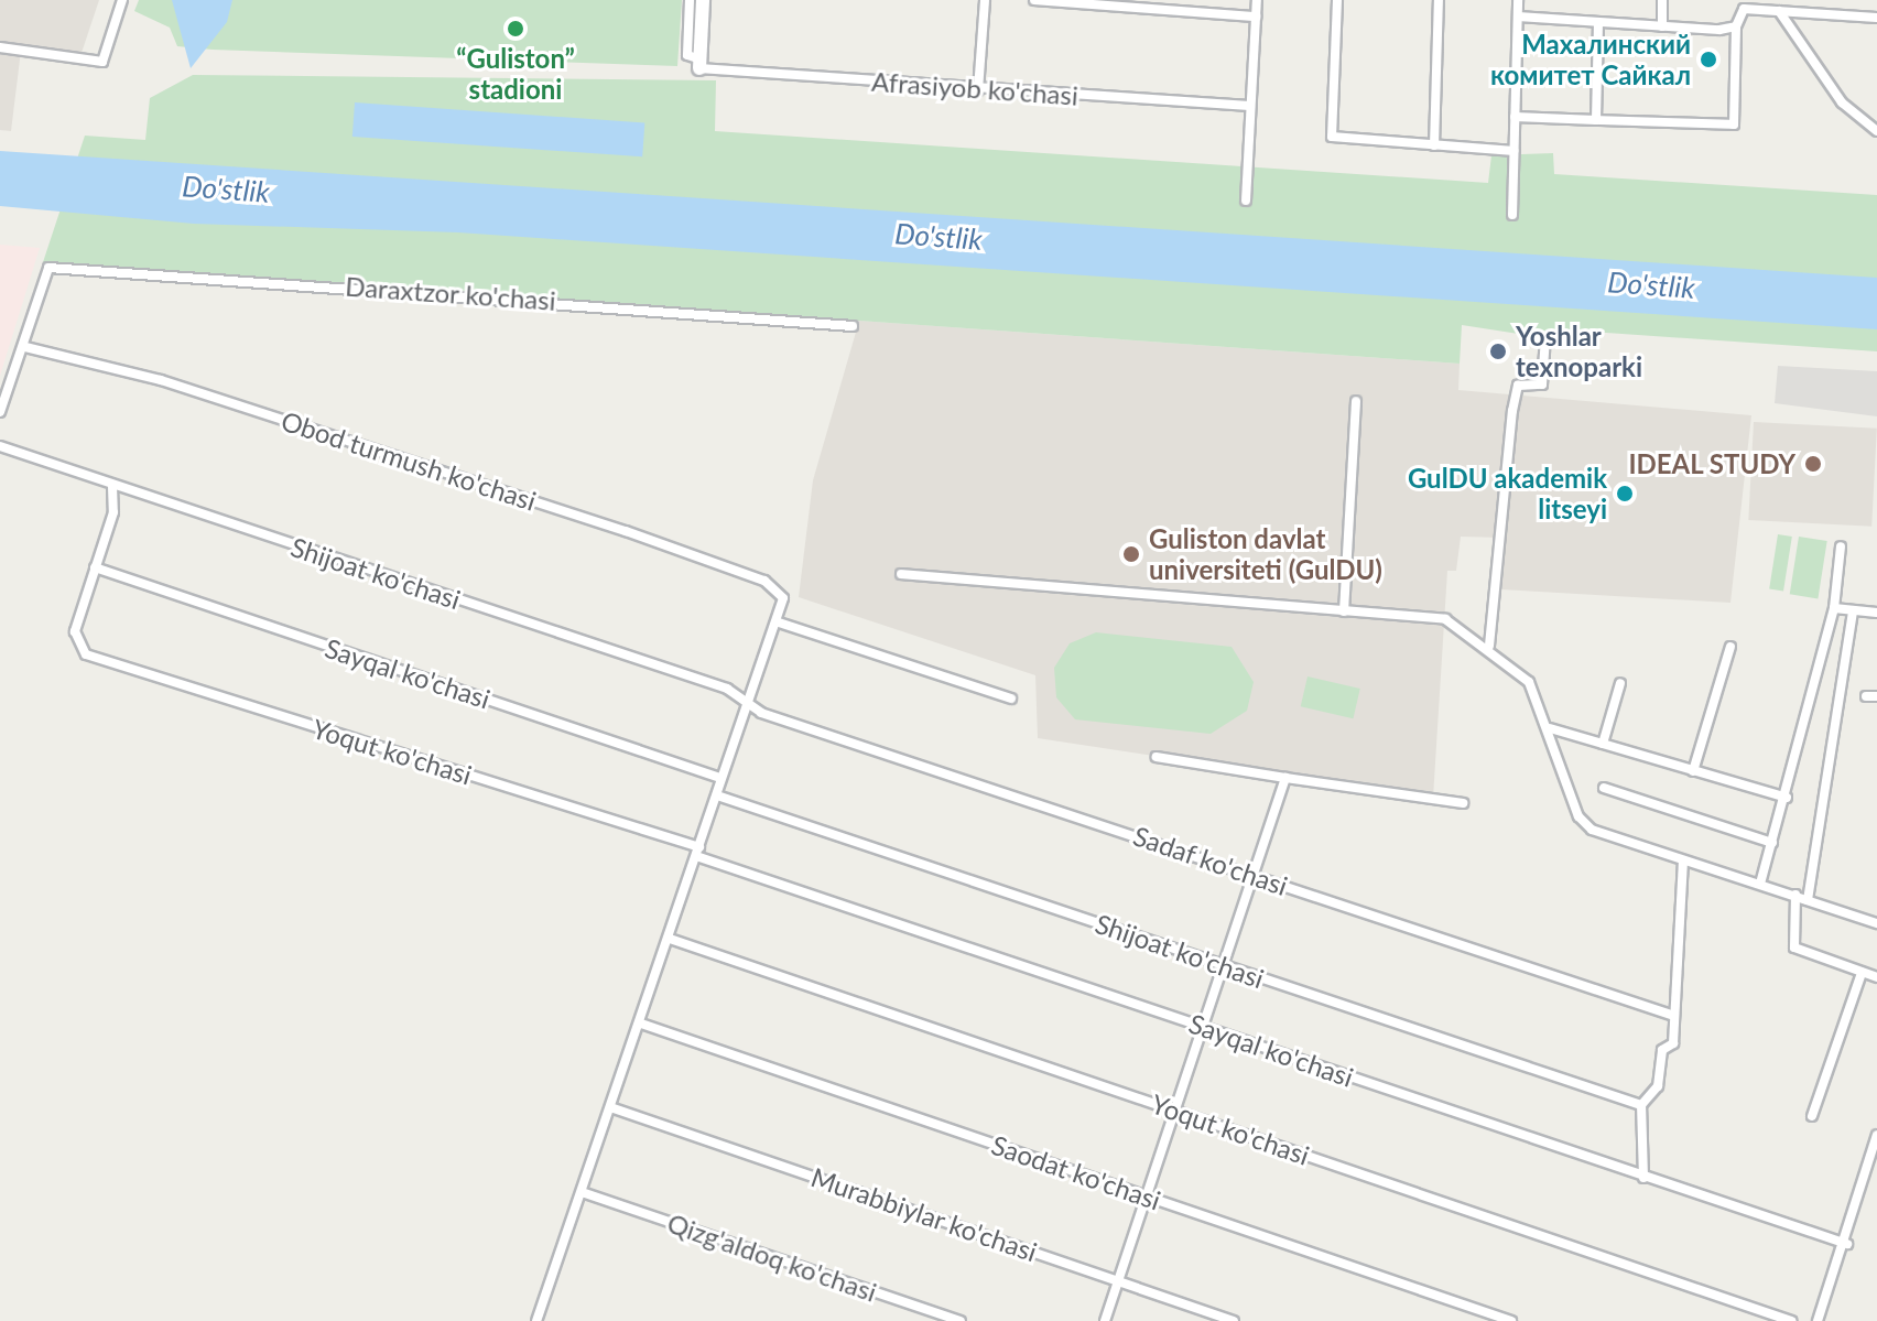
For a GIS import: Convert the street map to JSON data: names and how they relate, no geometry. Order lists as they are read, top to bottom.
{
  "streets": {
    "street": [
      "Afrasiyob ko'chasi",
      "Daraxtzor ko'chasi",
      "Obod turmush ko'chasi",
      "Shijoat ko'chasi",
      "Sayqal ko'chasi",
      "Yoqut ko'chasi",
      "Sadaf ko'chasi",
      "Saodat ko'chasi",
      "Murabbiylar ko'chasi",
      "Qizg'aldoq ko'chasi"
    ]
  },
  "crossings": [
    ["Daraxtzor ko'chasi", "Obod turmush ko'chasi"],
    ["Shijoat ko'chasi", "Sadaf ko'chasi"],
    ["Sayqal ko'chasi", "Yoqut ko'chasi"]
  ],
  "water": ["Do'stlik"],
  "places": [
    "“Guliston” stadioni",
    "Махалинский комитет Сайкал",
    "Yoshlar texnoparki",
    "IDEAL STUDY",
    "GulDU akademik litseyi",
    "Guliston davlat universiteti (GulDU)"
  ]
}
